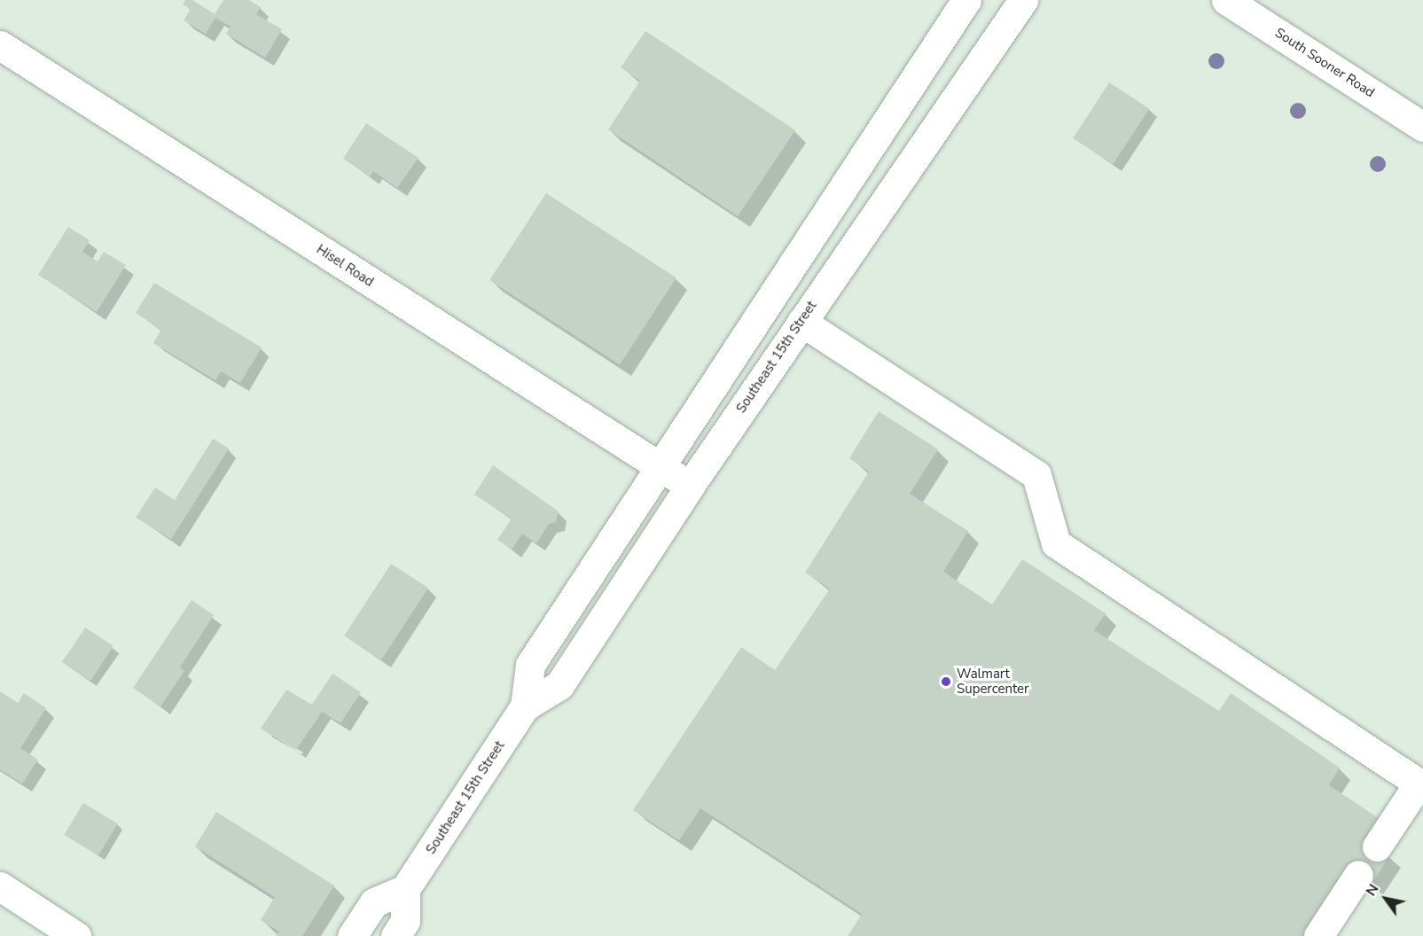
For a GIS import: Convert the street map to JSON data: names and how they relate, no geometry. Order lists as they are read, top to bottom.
{
  "streets": {
    "main road": ["South Sooner Road", "Hisel Road", "Southeast 15th Street"]
  },
  "crossings": [
    ["Hisel Road", "Southeast 15th Street"]
  ],
  "places": ["Walmart Supercenter"],
  "north": "top left"
}
